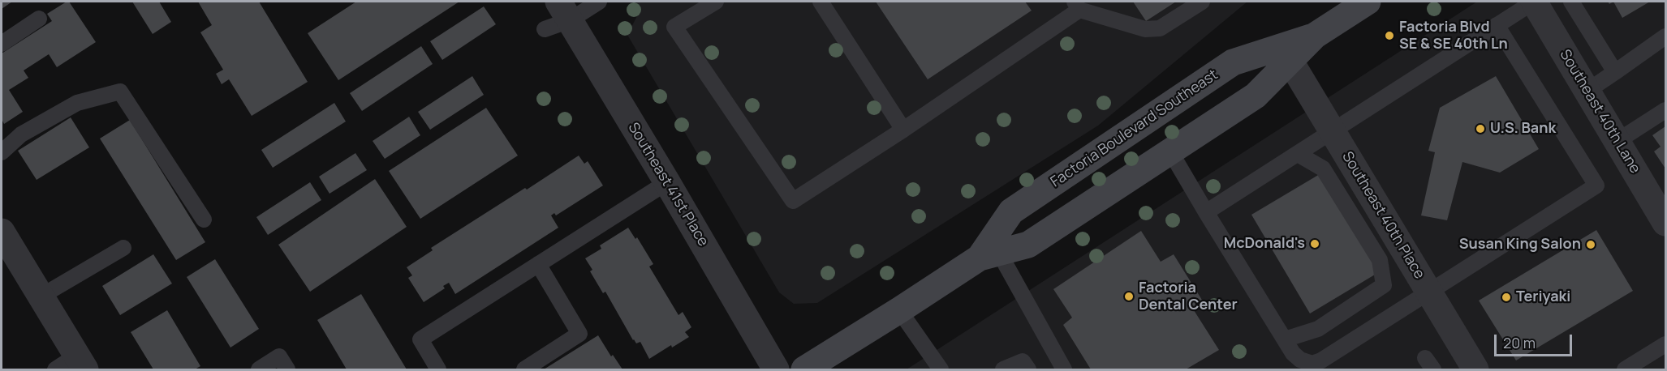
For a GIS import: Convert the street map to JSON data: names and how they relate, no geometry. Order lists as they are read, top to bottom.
{
  "streets": {
    "main road": ["Factoria Boulevard Southeast"],
    "street": ["Southeast 40th Lane", "Southeast 41st Place", "Southeast 40th Place"]
  },
  "crossings": [
    ["Factoria Boulevard Southeast", "Southeast 40th Place"]
  ],
  "places": [
    "Factoria Blvd SE & SE 40th Ln",
    "U.S. Bank",
    "McDonald's",
    "Susan King Salon",
    "Factoria Dental Center",
    "Teriyaki"
  ],
  "scale_bar": "20 m"
}
